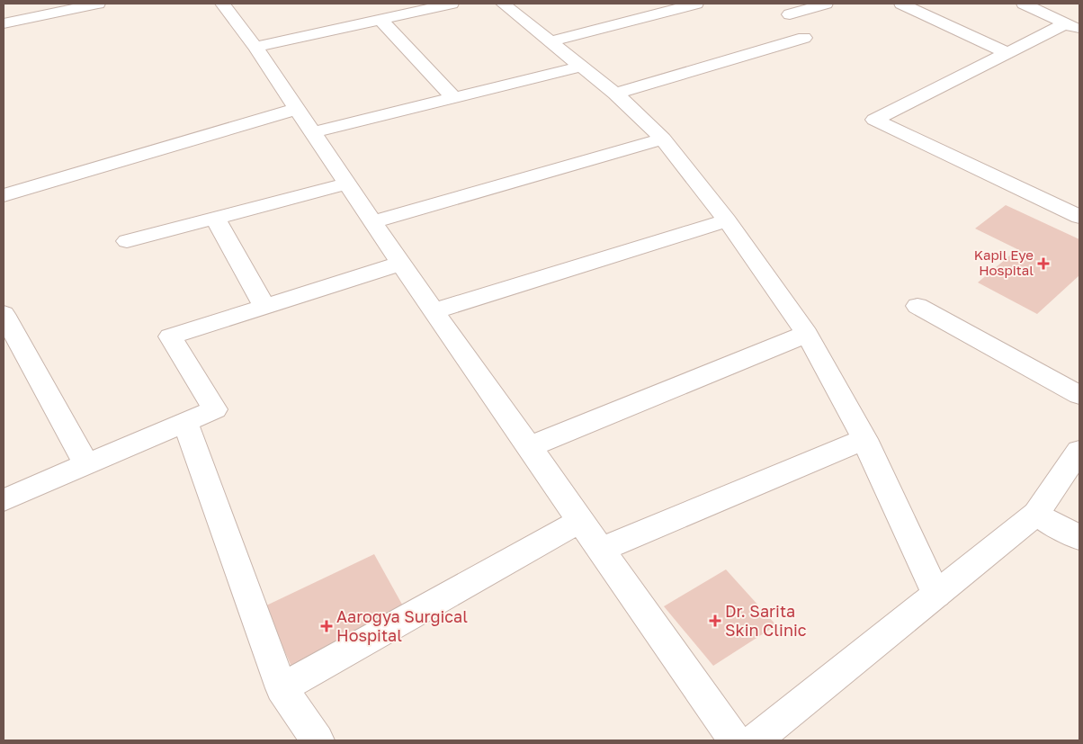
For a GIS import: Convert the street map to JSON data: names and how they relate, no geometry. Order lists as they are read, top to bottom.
{
  "places": {
    "health": ["Kapil Eye Hospital", "Dr. Sarita Skin Clinic", "Aarogya Surgical Hospital"]
  }
}
